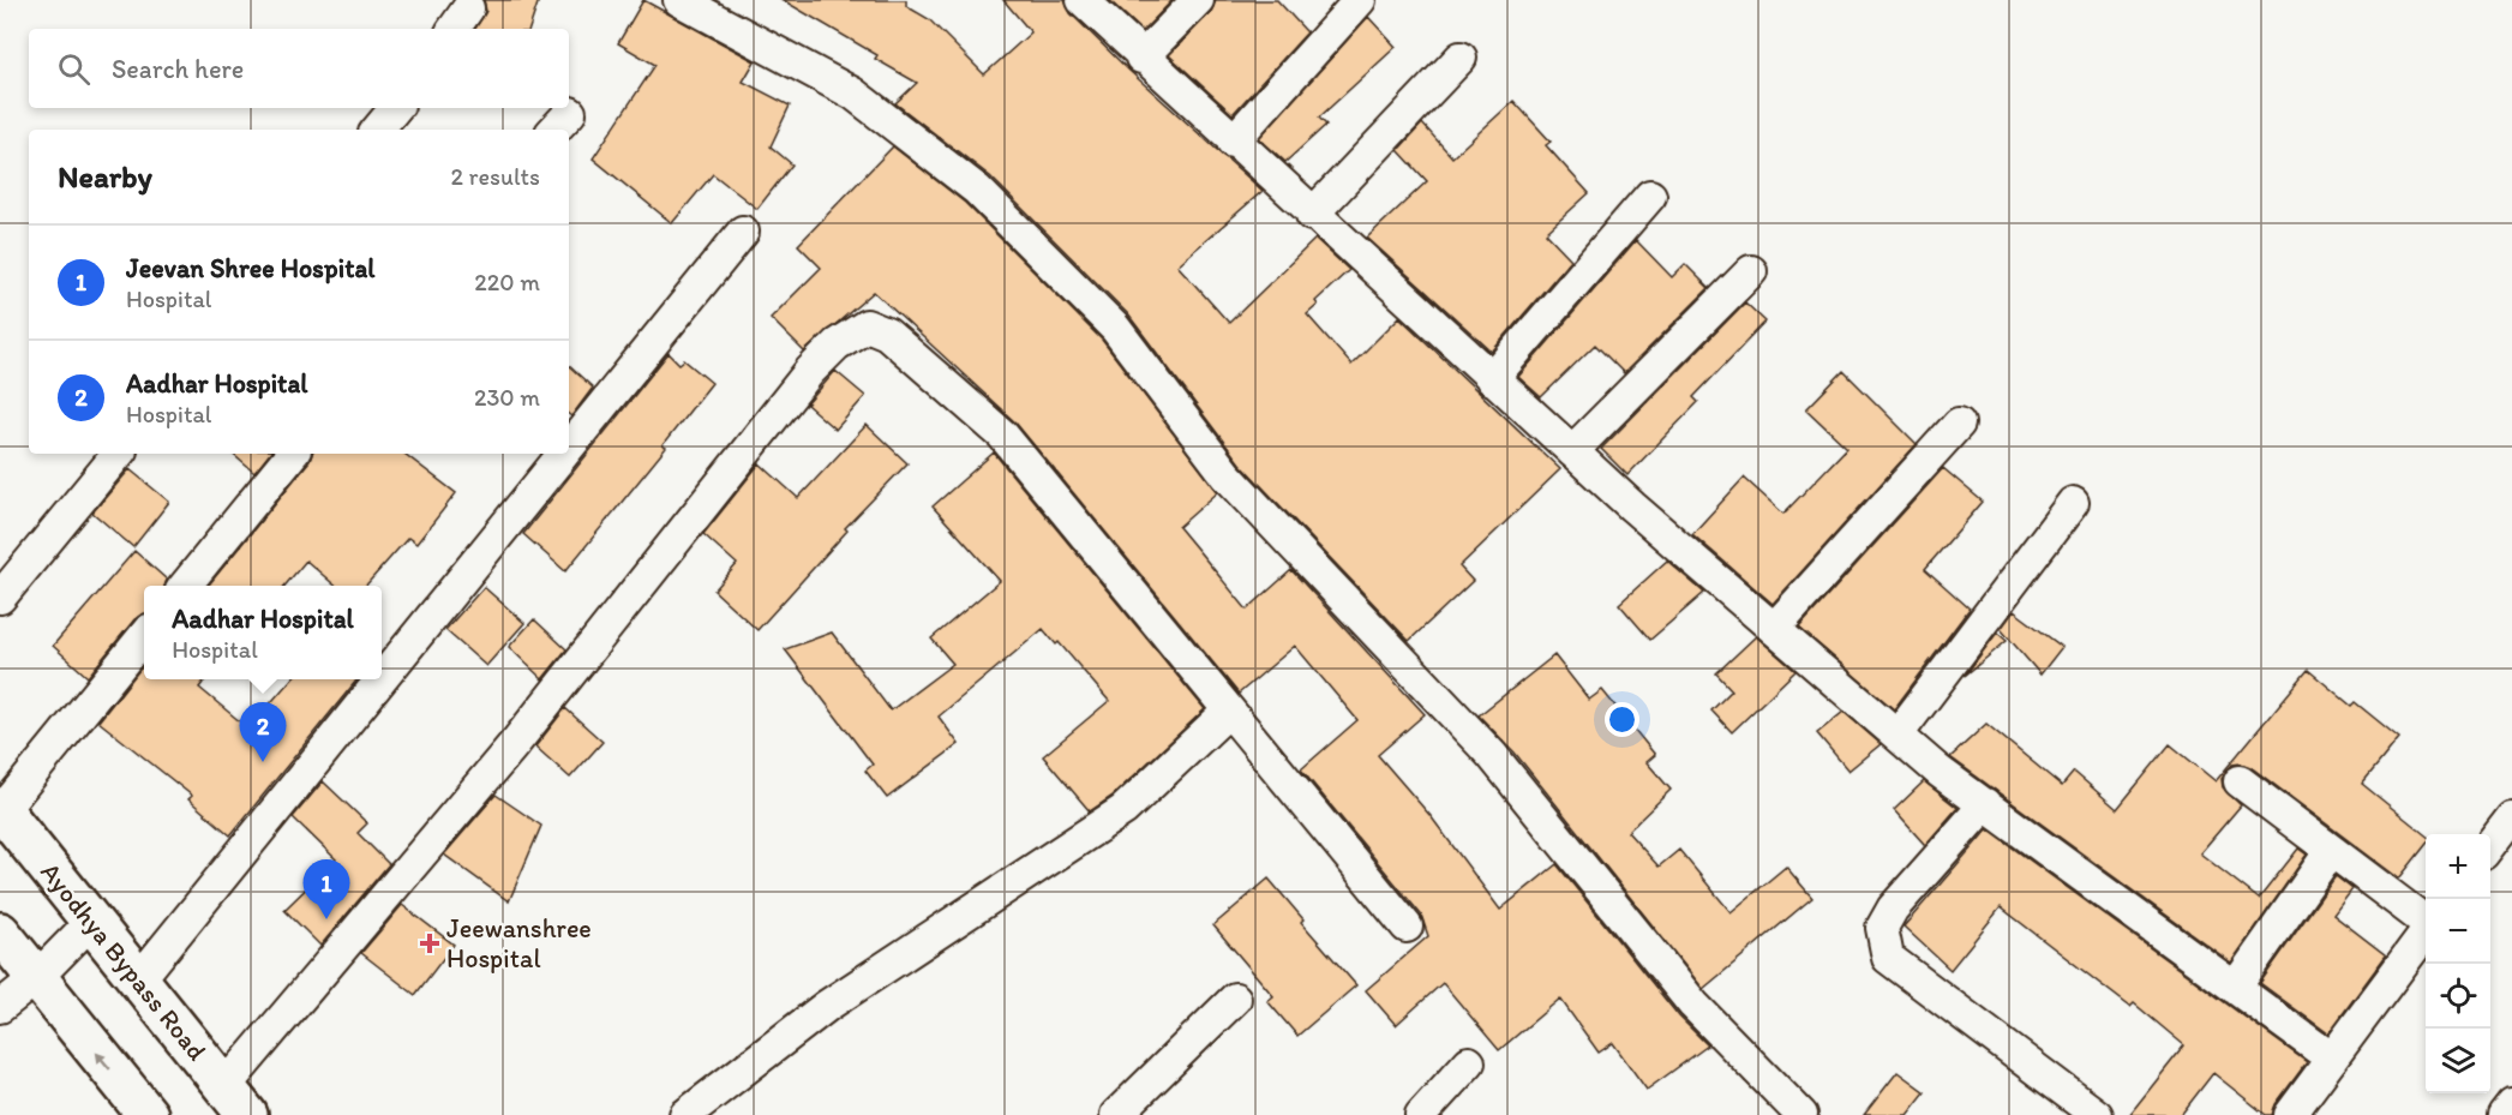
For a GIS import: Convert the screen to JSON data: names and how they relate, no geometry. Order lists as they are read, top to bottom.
{
  "streets": {
    "main road": ["Ayodhya Bypass Road"]
  },
  "places": {
    "health": ["Jeewanshree Hospital"]
  },
  "page": {
    "search": "Search here",
    "heading": ["Nearby", "2 results"],
    "list": [
      {
        "mark": "1",
        "name": "Jeevan Shree Hospital",
        "note": "Hospital",
        "value": "220 m"
      },
      {
        "mark": "2",
        "name": "Aadhar Hospital",
        "note": "Hospital",
        "value": "230 m"
      }
    ],
    "popup": ["Aadhar Hospital", "Hospital"],
    "pins": ["2", "1"],
    "map_buttons": ["+", "−"]
  }
}
